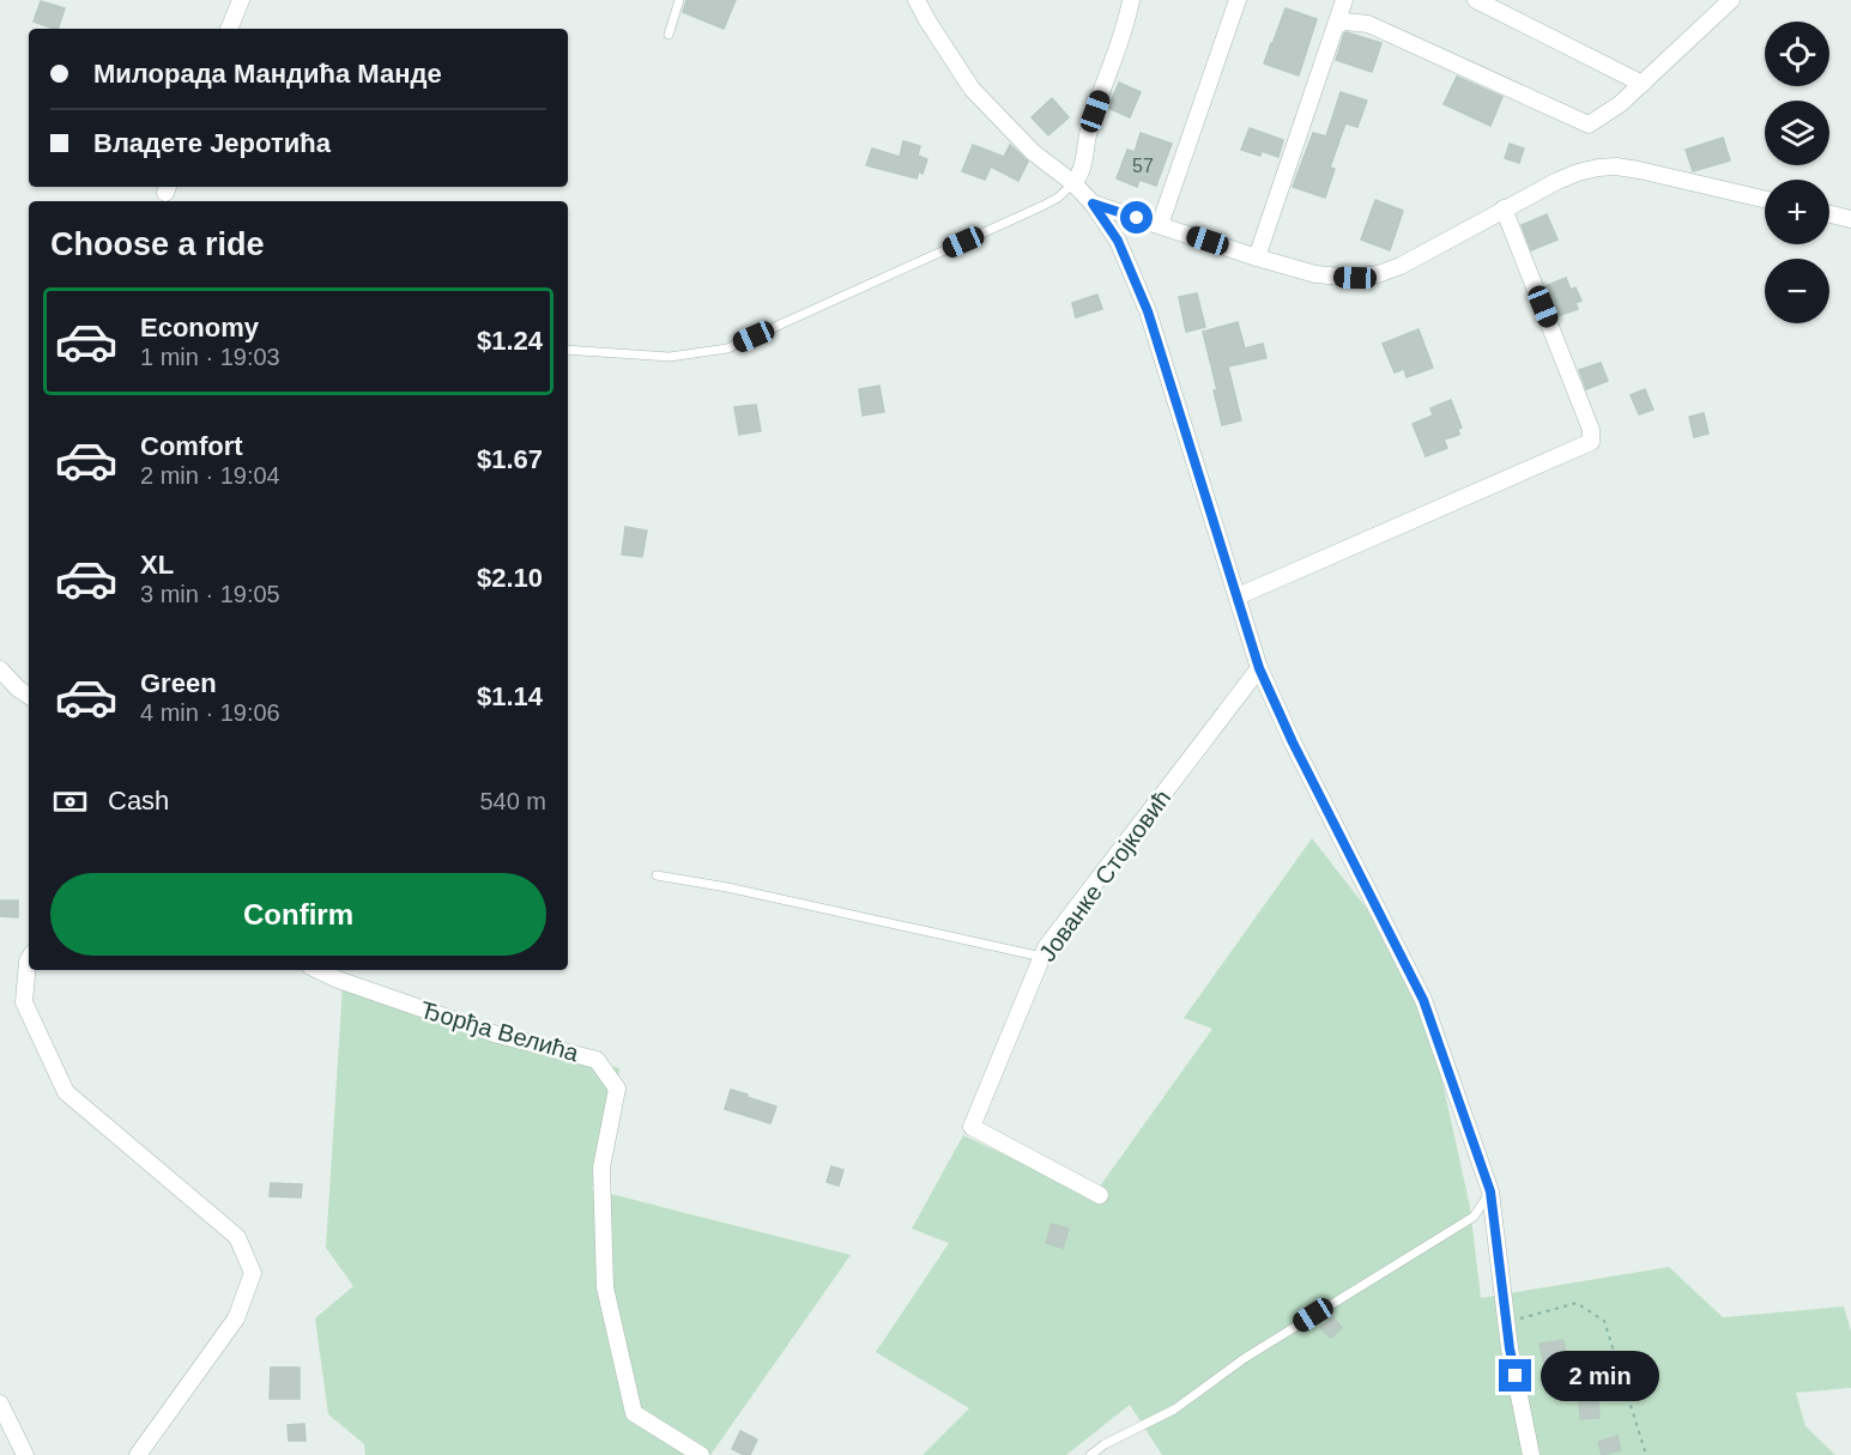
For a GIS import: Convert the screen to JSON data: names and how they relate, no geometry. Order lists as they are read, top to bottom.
{
  "streets": {
    "street": ["Јованке Стојковић", "Ђорђа Велића"]
  },
  "house_numbers": ["57"],
  "page": {
    "map_buttons": ["+", "−"],
    "banner": ["Милорада Мандића Манде", "Владете Јеротића"],
    "heading": "Choose a ride",
    "list": [
      {
        "name": "Economy",
        "note": "1 min · 19:03",
        "value": "$1.24"
      },
      {
        "name": "Comfort",
        "note": "2 min · 19:04",
        "value": "$1.67"
      },
      {
        "name": "XL",
        "note": "3 min · 19:05",
        "value": "$2.10"
      },
      {
        "name": "Green",
        "note": "4 min · 19:06",
        "value": "$1.14"
      }
    ],
    "pay": ["Cash", "540 m"],
    "buttons": "Confirm",
    "bubble": "2 min"
  }
}
